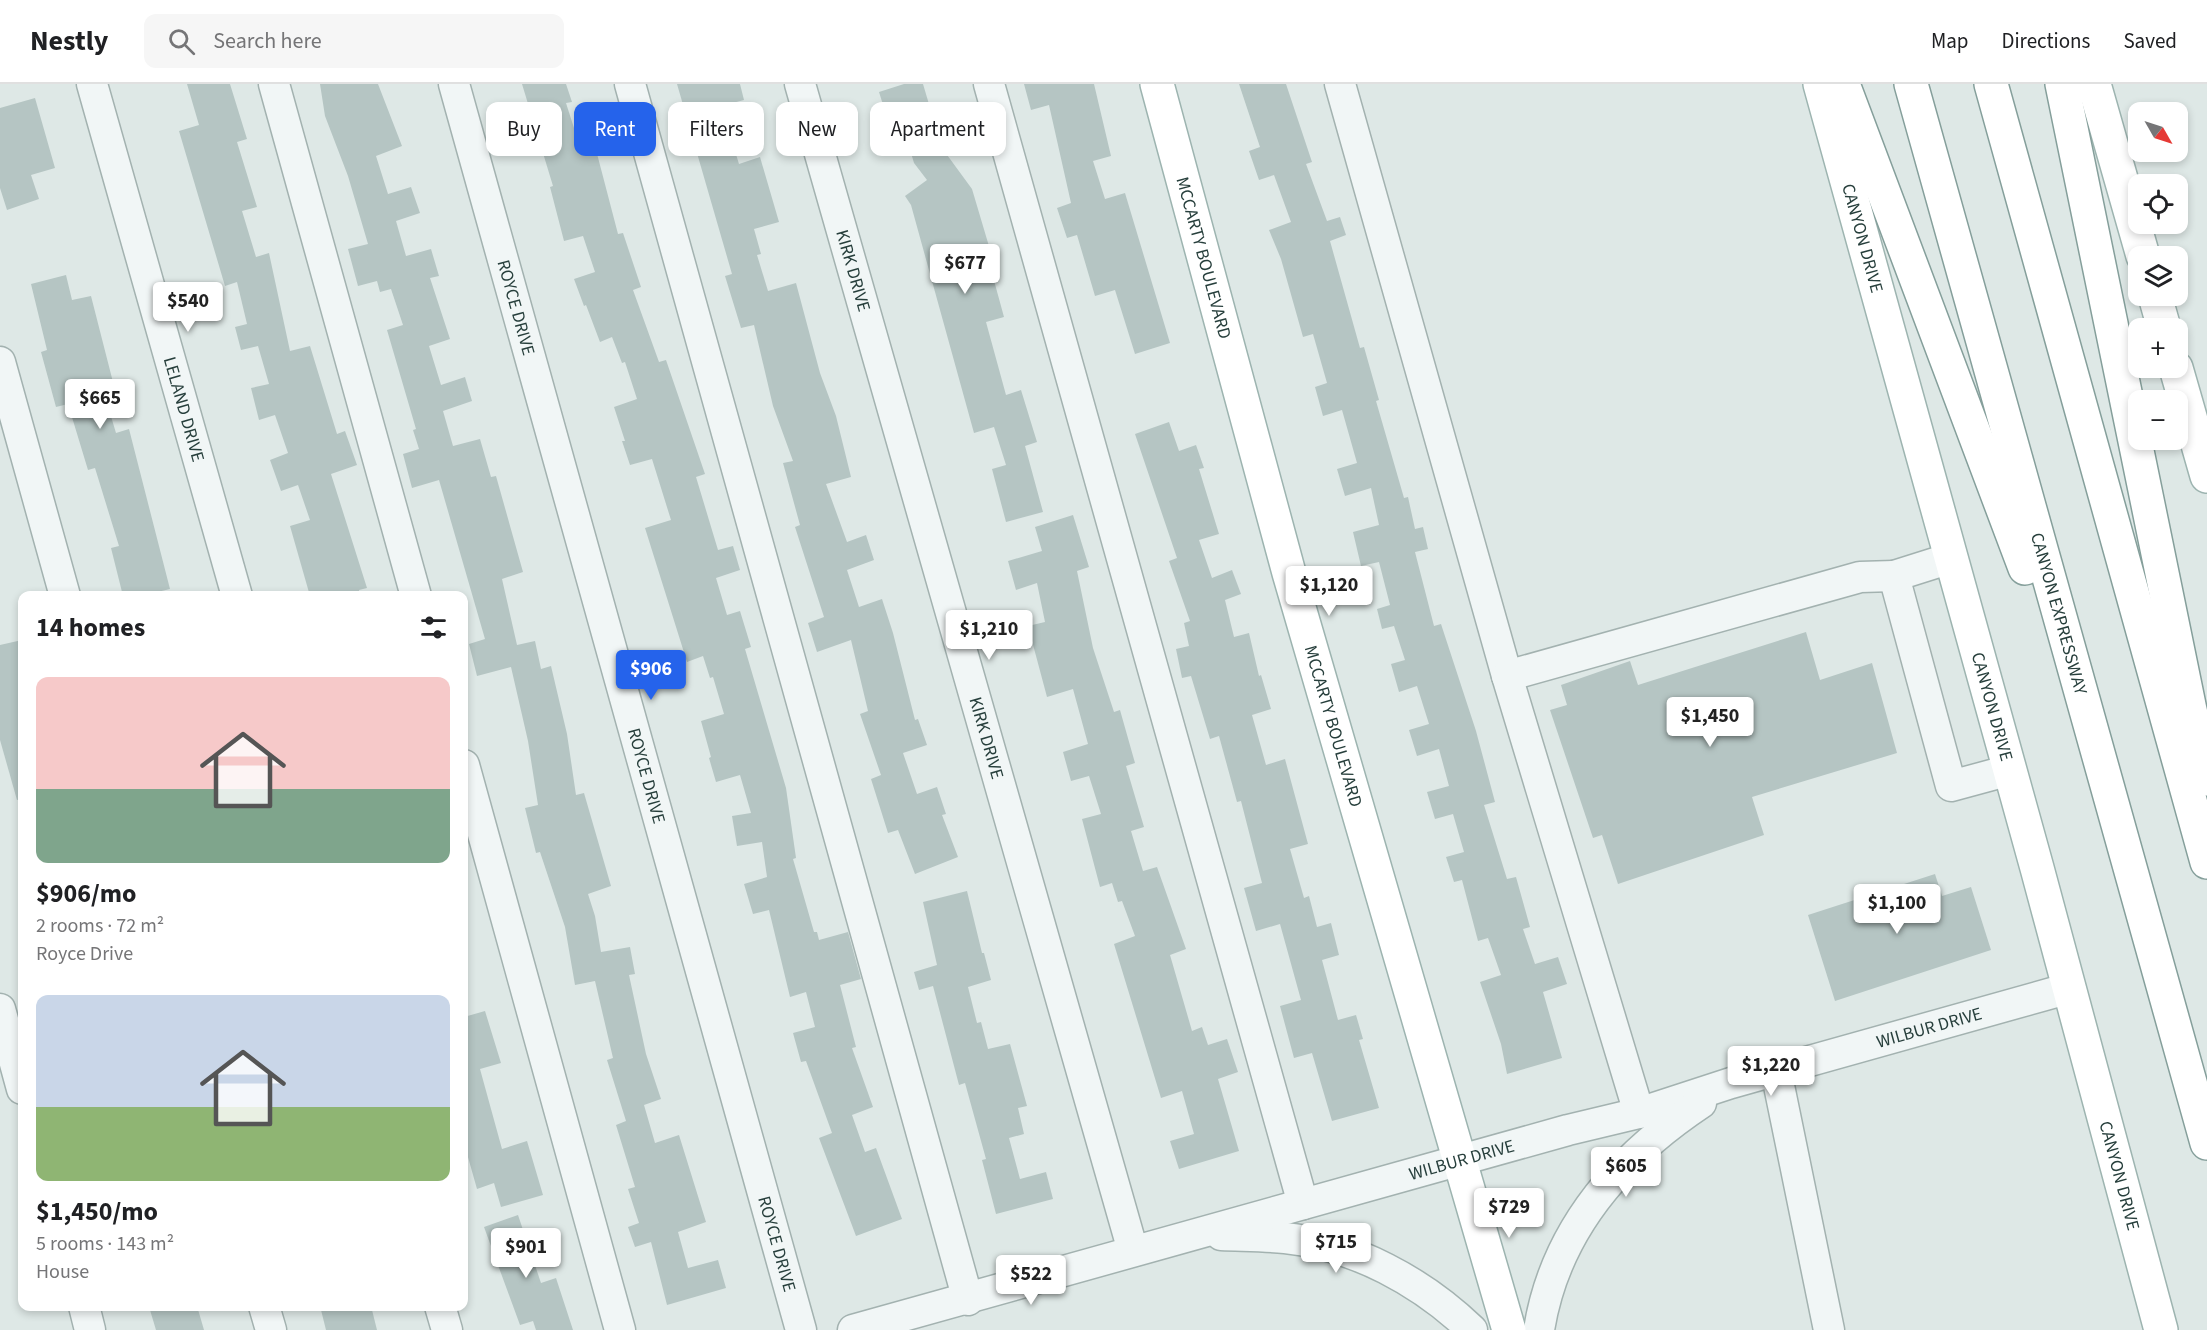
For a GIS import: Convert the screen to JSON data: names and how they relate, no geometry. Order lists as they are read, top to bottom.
{
  "streets": {
    "main road": ["CANYON DRIVE", "MCCARTY BOULEVARD", "CANYON EXPRESSWAY"],
    "street": [
      "KIRK DRIVE",
      "ROYCE DRIVE",
      "LELAND DRIVE",
      "WILBUR DRIVE"
    ]
  },
  "crossings": [
    ["CANYON DRIVE", "WILBUR DRIVE"],
    ["MCCARTY BOULEVARD", "WILBUR DRIVE"],
    ["KIRK DRIVE", "WILBUR DRIVE"]
  ],
  "north": "bottom right",
  "page": {
    "header": "Nestly",
    "search": "Search here",
    "nav": ["Map", "Directions", "Saved"],
    "map_buttons": ["+", "−"],
    "chip": [
      "Buy",
      "Rent",
      "Filters",
      "New",
      "Apartment"
    ],
    "price": [
      "$677",
      "$540",
      "$665",
      "$1,120",
      "$1,210",
      "$906",
      "$1,450",
      "$1,100",
      "$1,220",
      "$605",
      "$729",
      "$715",
      "$901",
      "$522"
    ],
    "heading": "14 homes",
    "list": [
      {
        "name": "$906/mo",
        "note": "2 rooms · 72 m² · Royce Drive"
      },
      {
        "name": "$1,450/mo",
        "note": "5 rooms · 143 m² · House"
      }
    ]
  }
}
